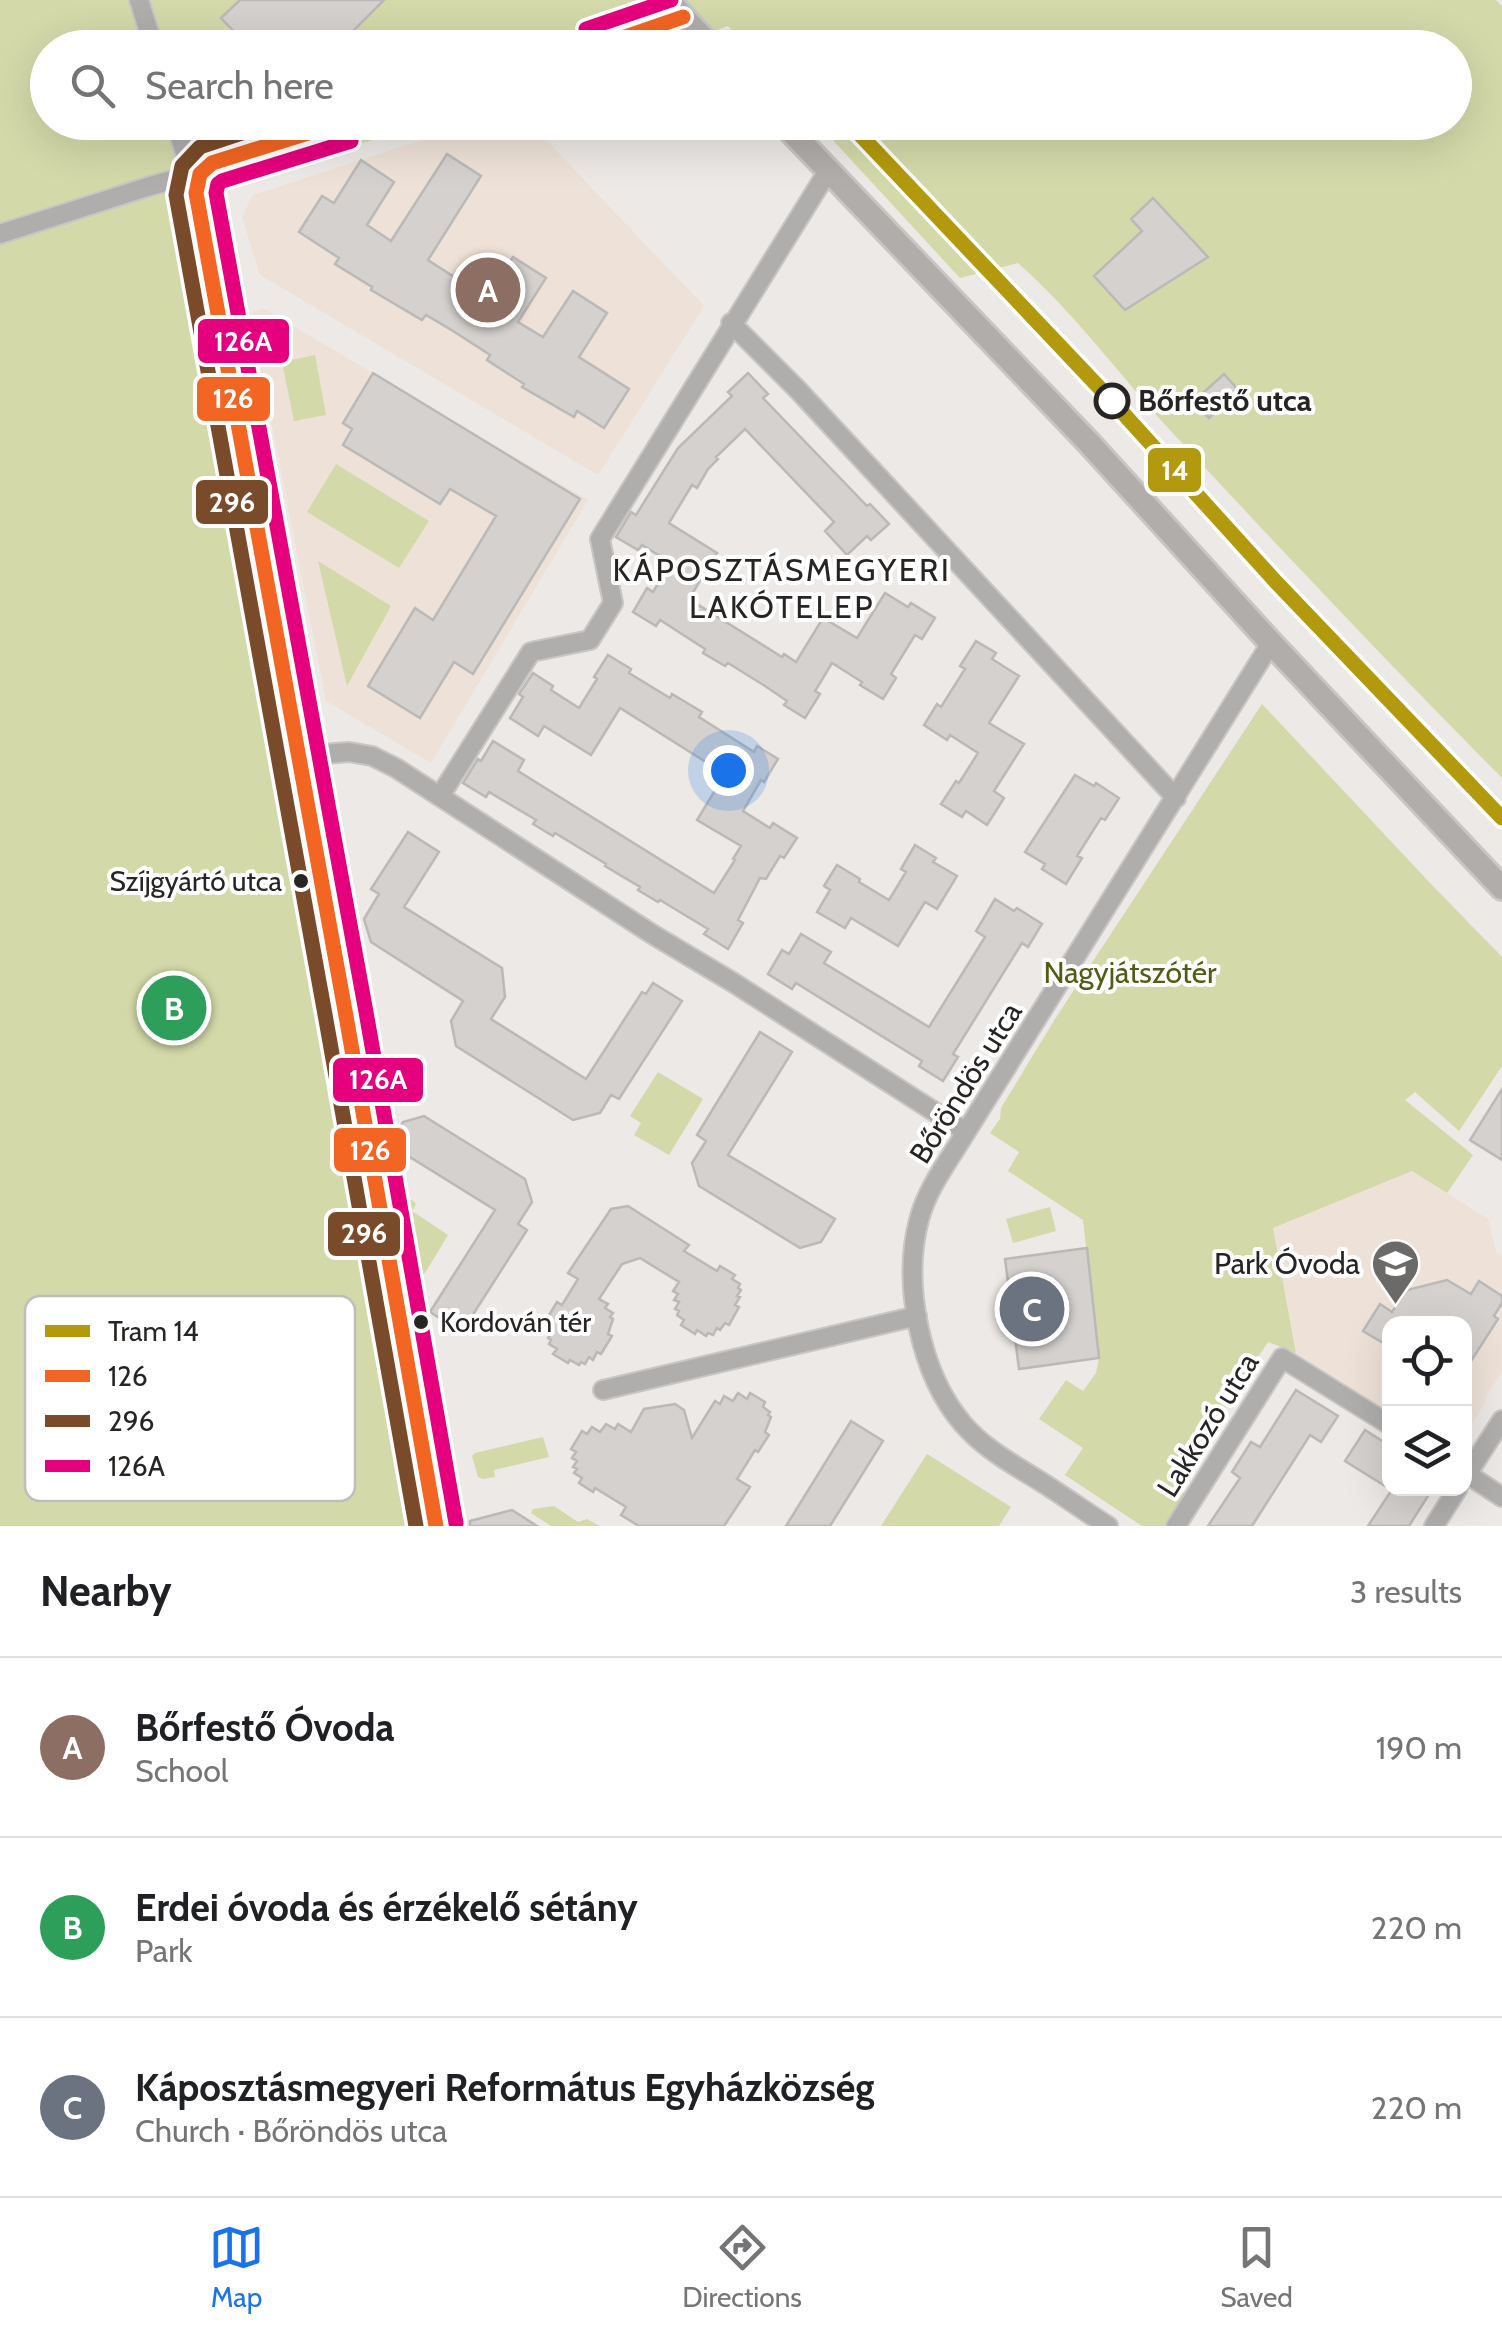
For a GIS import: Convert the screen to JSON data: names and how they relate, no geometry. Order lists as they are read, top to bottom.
{
  "streets": {
    "street": ["Bőröndös utca", "Lakkozó utca"]
  },
  "districts": ["KÁPOSZTÁSMEGYERI LAKÓTELEP"],
  "parks": ["Nagyjátszótér"],
  "places": {
    "other": ["Bőrfestő utca", "Szíjgyártó utca", "Kordován tér"],
    "school or university": ["Park Óvoda"]
  },
  "lines": [
    "transit line 126A",
    "transit line 126",
    "tram line 14",
    "transit line 296"
  ],
  "legend": [
    "Tram 14",
    "126",
    "296",
    "126A"
  ],
  "page": {
    "search": "Search here",
    "pins": ["A", "B", "C"],
    "heading": ["Nearby", "3 results"],
    "list": [
      {
        "mark": "A",
        "name": "Bőrfestő Óvoda",
        "note": "School",
        "value": "190 m"
      },
      {
        "mark": "B",
        "name": "Erdei óvoda és érzékelő sétány",
        "note": "Park",
        "value": "220 m"
      },
      {
        "mark": "C",
        "name": "Káposztásmegyeri Református Egyházközség",
        "note": "Church · Bőröndös utca",
        "value": "220 m"
      }
    ],
    "nav": ["Map", "Directions", "Saved"]
  }
}
